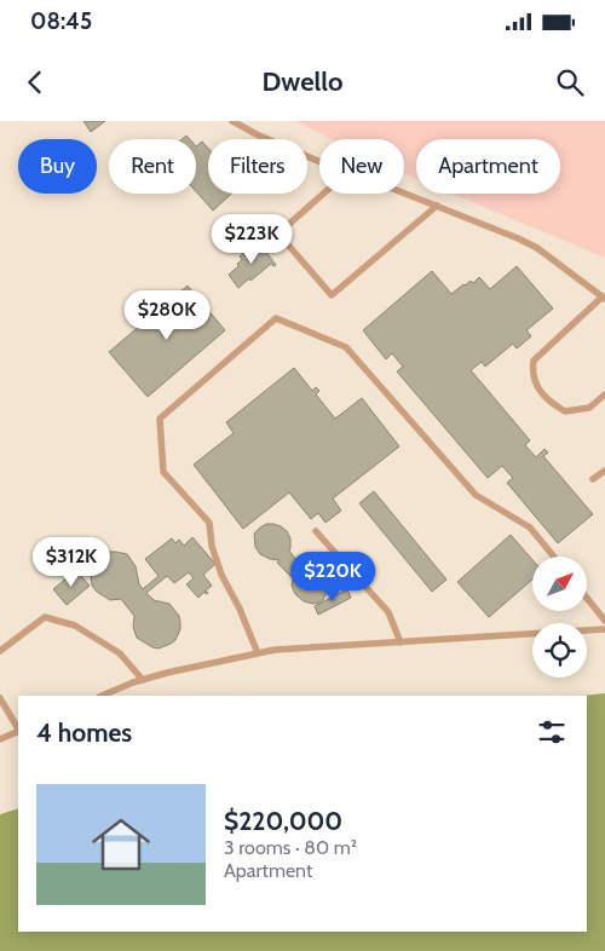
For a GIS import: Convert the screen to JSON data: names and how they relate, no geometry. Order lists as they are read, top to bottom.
{
  "north": "top right",
  "page": {
    "status": "08:45",
    "header": "Dwello",
    "chip": [
      "Buy",
      "Rent",
      "Filters",
      "New",
      "Apartment"
    ],
    "price": [
      "$223K",
      "$280K",
      "$312K",
      "$220K"
    ],
    "heading": "4 homes",
    "list": [
      {
        "name": "$220,000",
        "note": "3 rooms · 80 m² · Apartment"
      }
    ]
  }
}
